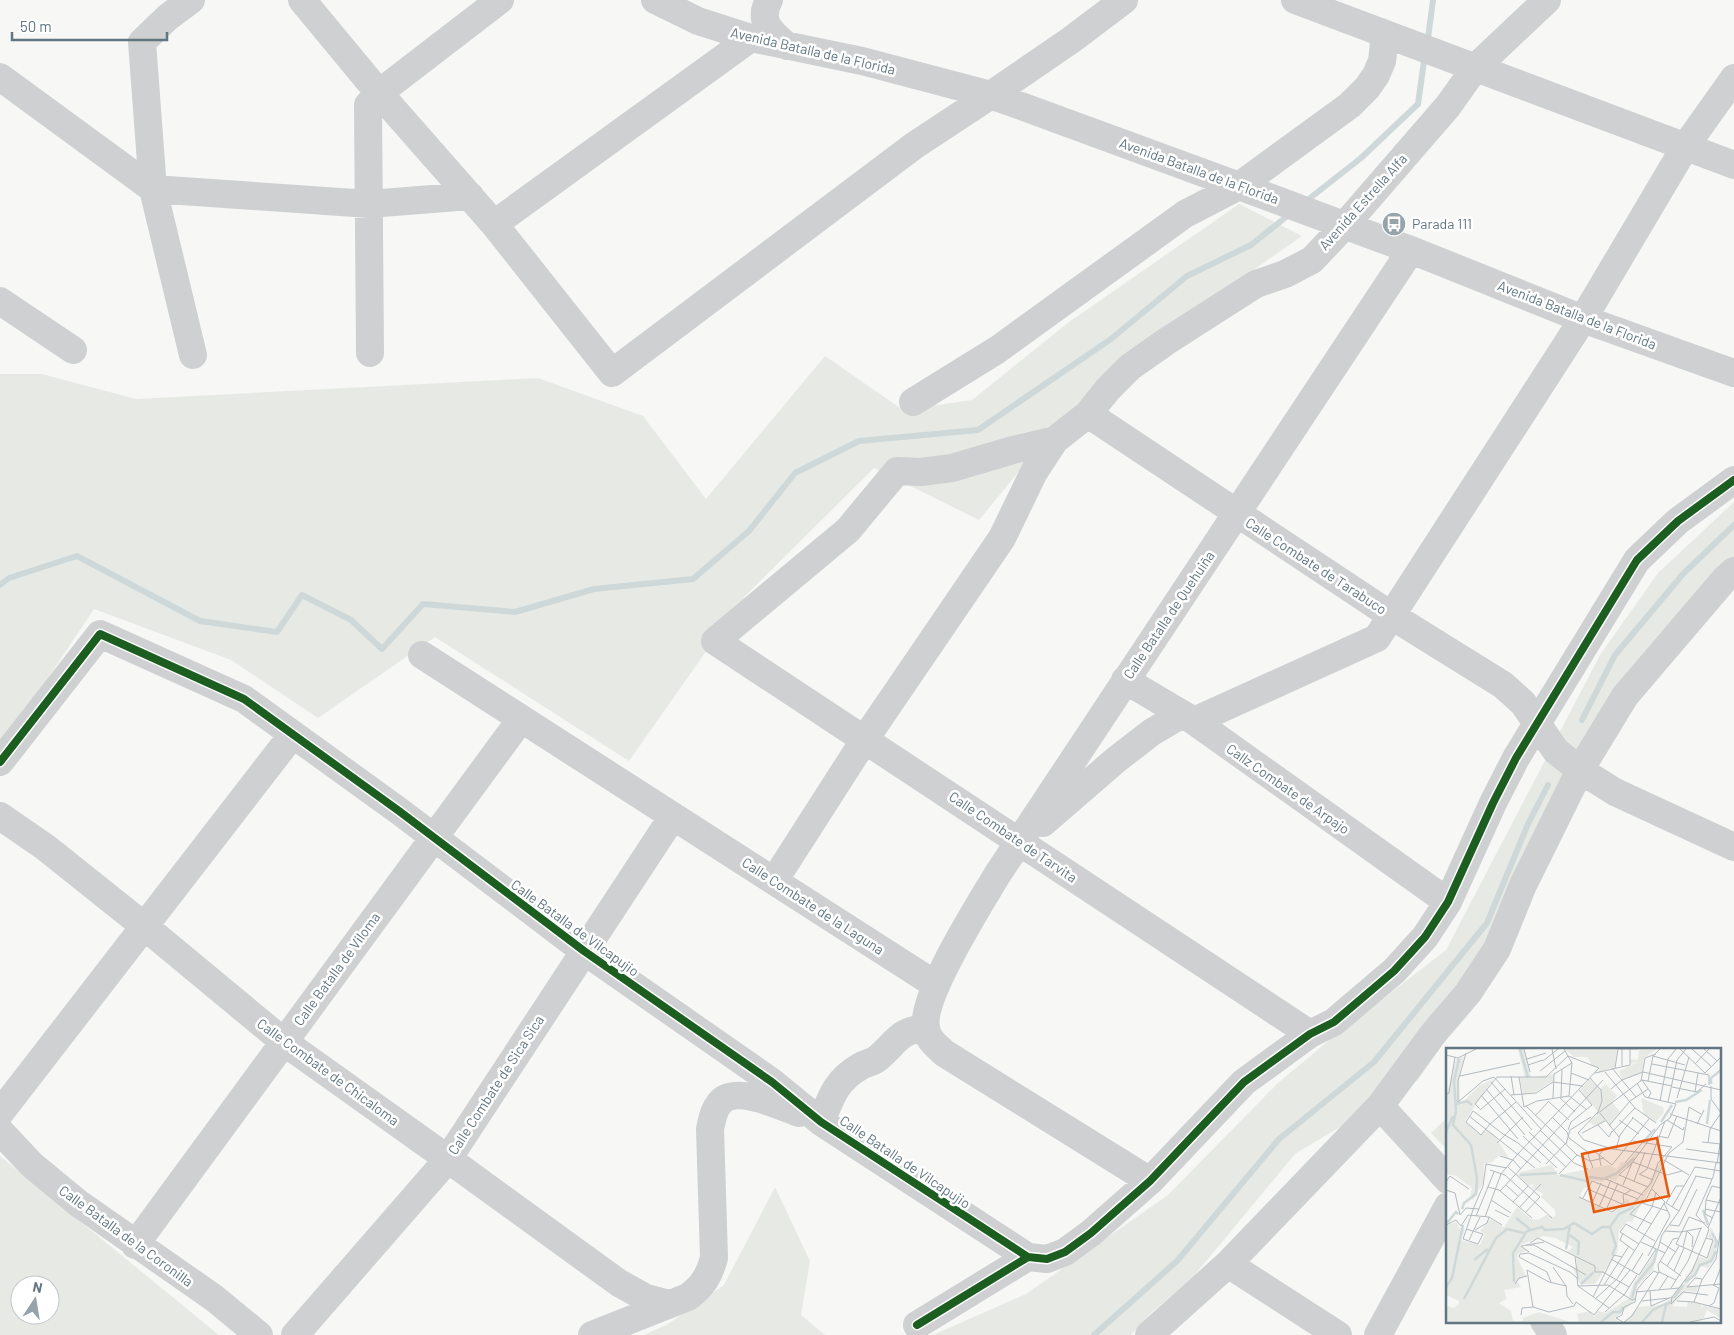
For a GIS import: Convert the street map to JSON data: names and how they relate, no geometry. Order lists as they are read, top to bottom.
{
  "streets": {
    "street": [
      "Avenida Batalla de la Florida",
      "Avenida Estrella Alfa",
      "Calle Combate de Tarabuco",
      "Calle Batalla de Quehuiña",
      "Callz Combate de Arpajo",
      "Calle Combate de Tarvita",
      "Calle Combate de la Laguna",
      "Calle Batalla de Vilcapujio",
      "Calle Batalla de Viloma",
      "Calle Combate de Chicaloma",
      "Calle Combate de Sica Sica",
      "Calle Batalla de la Coronilla"
    ]
  },
  "crossings": [
    ["Avenida Batalla de la Florida", "Avenida Estrella Alfa"],
    ["Avenida Batalla de la Florida", "Calle Batalla de Quehuiña"],
    ["Avenida Estrella Alfa", "Calle Combate de Tarabuco"],
    ["Avenida Estrella Alfa", "Calle Combate de Tarvita"],
    ["Calle Combate de Tarabuco", "Calle Batalla de Quehuiña"],
    ["Calle Batalla de Quehuiña", "Callz Combate de Arpajo"],
    ["Calle Batalla de Quehuiña", "Calle Combate de Tarvita"],
    ["Calle Batalla de Quehuiña", "Calle Combate de la Laguna"],
    ["Calle Combate de la Laguna", "Calle Batalla de Viloma"],
    ["Calle Combate de la Laguna", "Calle Combate de Sica Sica"],
    ["Calle Batalla de Vilcapujio", "Calle Batalla de Viloma"],
    ["Calle Batalla de Vilcapujio", "Calle Combate de Sica Sica"],
    ["Calle Batalla de Viloma", "Calle Combate de Chicaloma"],
    ["Calle Batalla de Viloma", "Calle Batalla de la Coronilla"],
    ["Calle Combate de Chicaloma", "Calle Combate de Sica Sica"]
  ],
  "places": {
    "bus stop": ["Parada 111"]
  },
  "scale_bar": "50 m",
  "north": "top"
}
